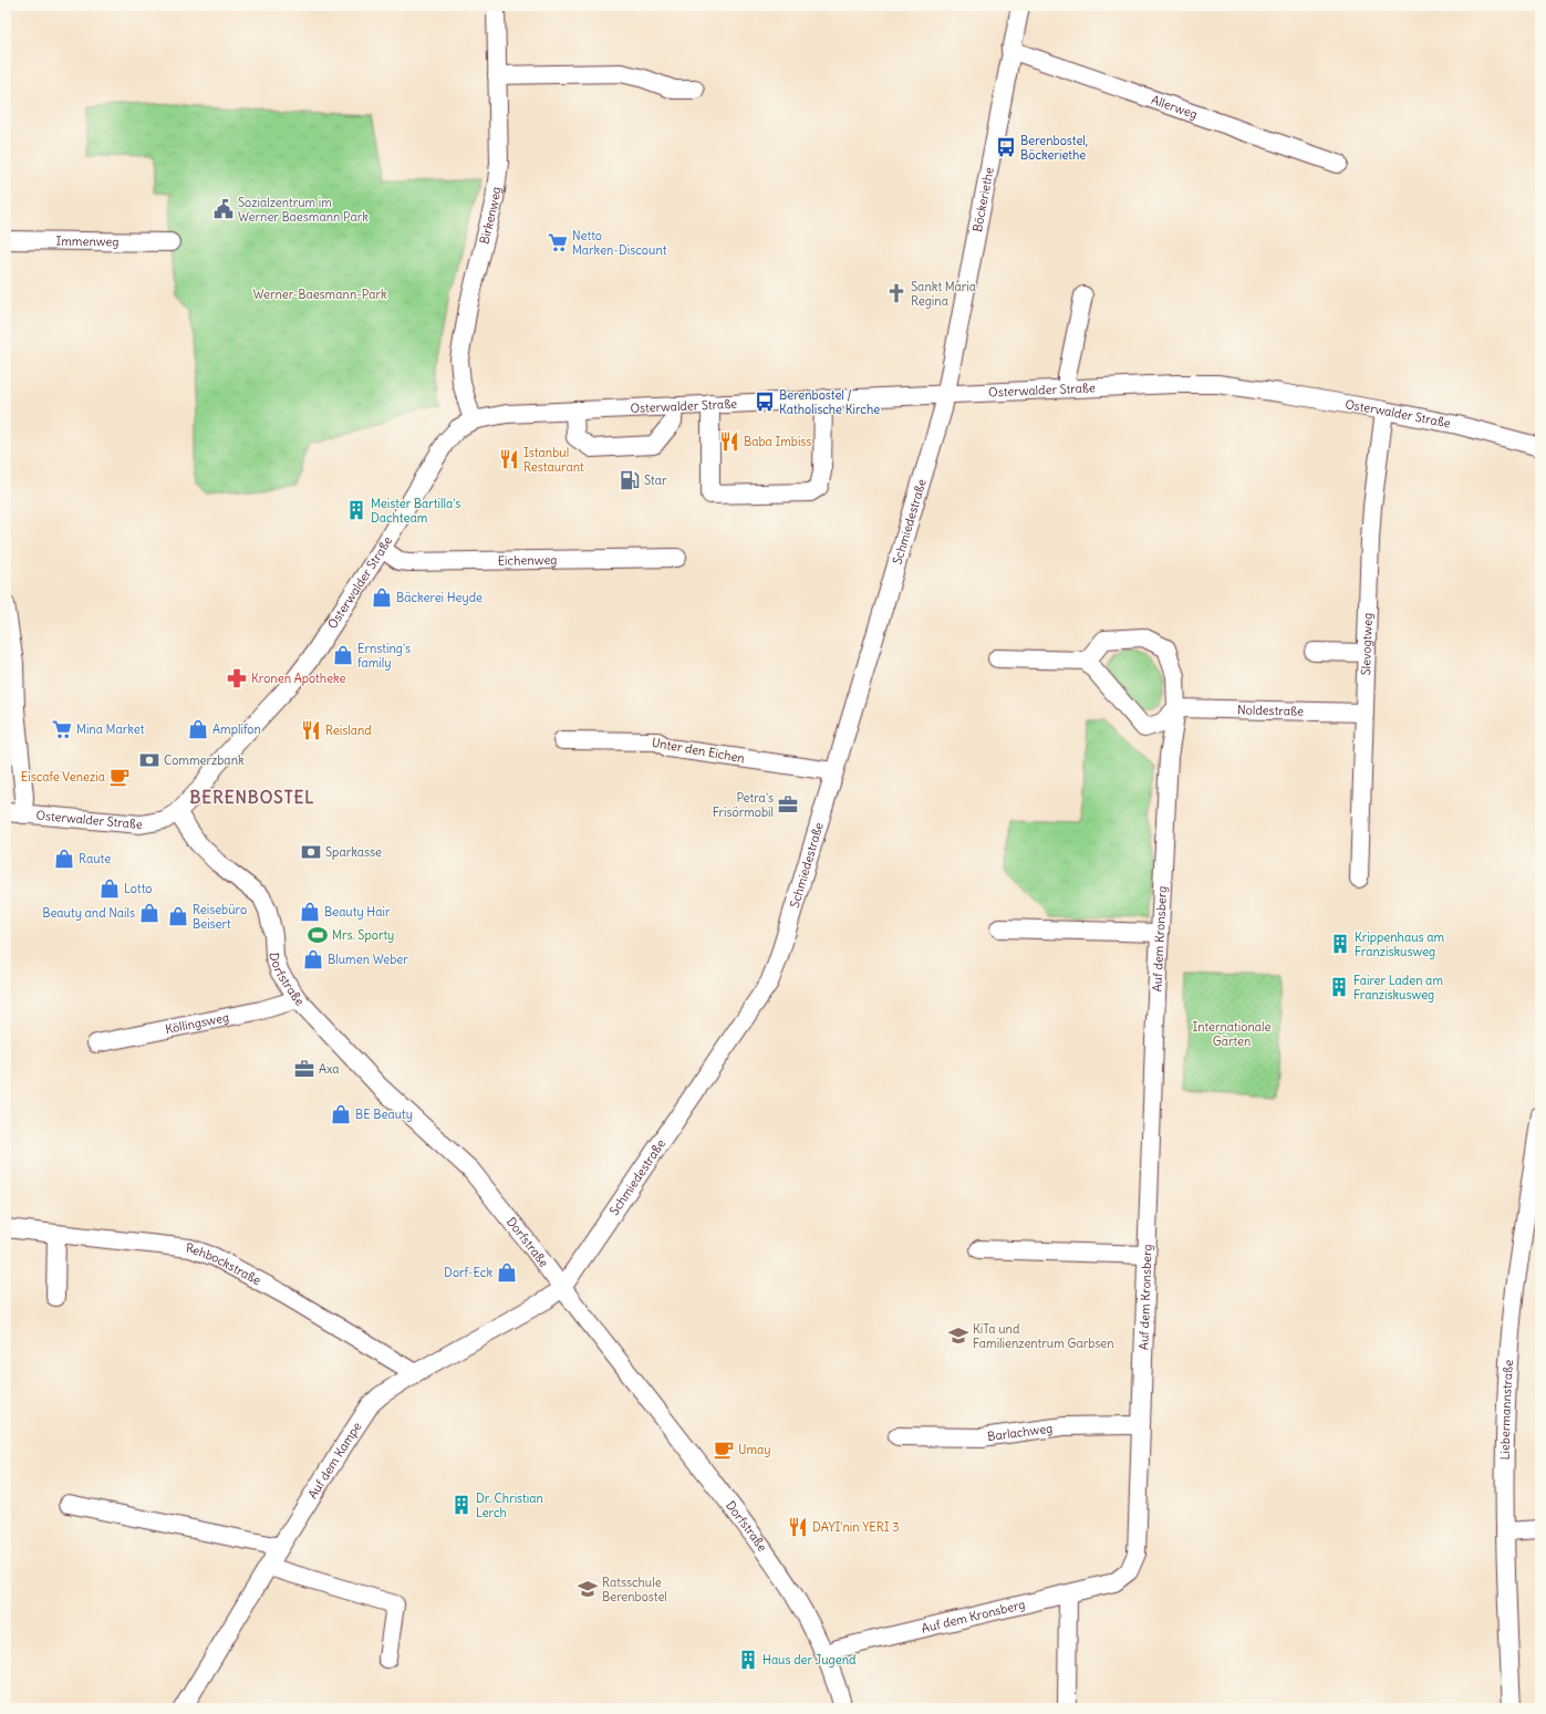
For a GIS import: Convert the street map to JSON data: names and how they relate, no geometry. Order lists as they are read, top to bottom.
{
  "streets": {
    "street": [
      "Allerweg",
      "Böckeriethe",
      "Birkenweg",
      "Immenweg",
      "Osterwalder Straße",
      "Schmiedestraße",
      "Eichenweg",
      "Slevogtweg",
      "Noldestraße",
      "Unter den Eichen",
      "Auf dem Kronsberg",
      "Dorfstraße",
      "Köllingsweg",
      "Rehbockstraße",
      "Liebermannstraße",
      "Barlachweg",
      "Auf dem Kampe"
    ]
  },
  "crossings": [
    ["Allerweg", "Böckeriethe"],
    ["Böckeriethe", "Osterwalder Straße"],
    ["Böckeriethe", "Schmiedestraße"],
    ["Birkenweg", "Osterwalder Straße"],
    ["Osterwalder Straße", "Schmiedestraße"],
    ["Osterwalder Straße", "Eichenweg"],
    ["Osterwalder Straße", "Slevogtweg"],
    ["Osterwalder Straße", "Dorfstraße"],
    ["Schmiedestraße", "Unter den Eichen"],
    ["Schmiedestraße", "Dorfstraße"],
    ["Schmiedestraße", "Auf dem Kampe"],
    ["Slevogtweg", "Noldestraße"],
    ["Noldestraße", "Auf dem Kronsberg"],
    ["Auf dem Kronsberg", "Dorfstraße"],
    ["Auf dem Kronsberg", "Barlachweg"],
    ["Dorfstraße", "Köllingsweg"],
    ["Dorfstraße", "Auf dem Kampe"],
    ["Rehbockstraße", "Auf dem Kampe"]
  ],
  "districts": ["BERENBOSTEL"],
  "parks": ["Werner-Baesmann-Park", "Internationale Gärten"],
  "places": {
    "bus stop": ["Berenbostel, Böckeriethe", "Berenbostel / Katholische Kirche"],
    "public building": ["Sozialzentrum im Werner Baesmann Park"],
    "supermarket": ["Netto Marken-Discount", "Mina Market"],
    "church": ["Sankt Maria Regina"],
    "restaurant": [
      "Baba Imbiss",
      "Istanbul Restaurant",
      "Reisland",
      "DAYI'nin YERI 3"
    ],
    "fuel station": ["Star"],
    "building": [
      "Meister Bartilla's Dachteam",
      "Krippenhaus am Franziskusweg",
      "Fairer Laden am Franziskusweg",
      "Dr. Christian Lerch",
      "Haus der Jugend"
    ],
    "shop": [
      "Bäckerei Heyde",
      "Ernsting's family",
      "Amplifon",
      "Raute",
      "Lotto",
      "Beauty Hair",
      "Beauty and Nails",
      "Reisebüro Beisert",
      "Blumen Weber",
      "BE Beauty",
      "Dorf-Eck"
    ],
    "pharmacy": ["Kronen Apotheke"],
    "bank": ["Commerzbank", "Sparkasse"],
    "cafe": ["Eiscafe Venezia", "Umay"],
    "office": ["Petra's Frisörmobil", "Axa"],
    "sports": ["Mrs. Sporty"],
    "school or university": ["KiTa und Familienzentrum Garbsen", "Ratsschule Berenbostel"]
  }
}
